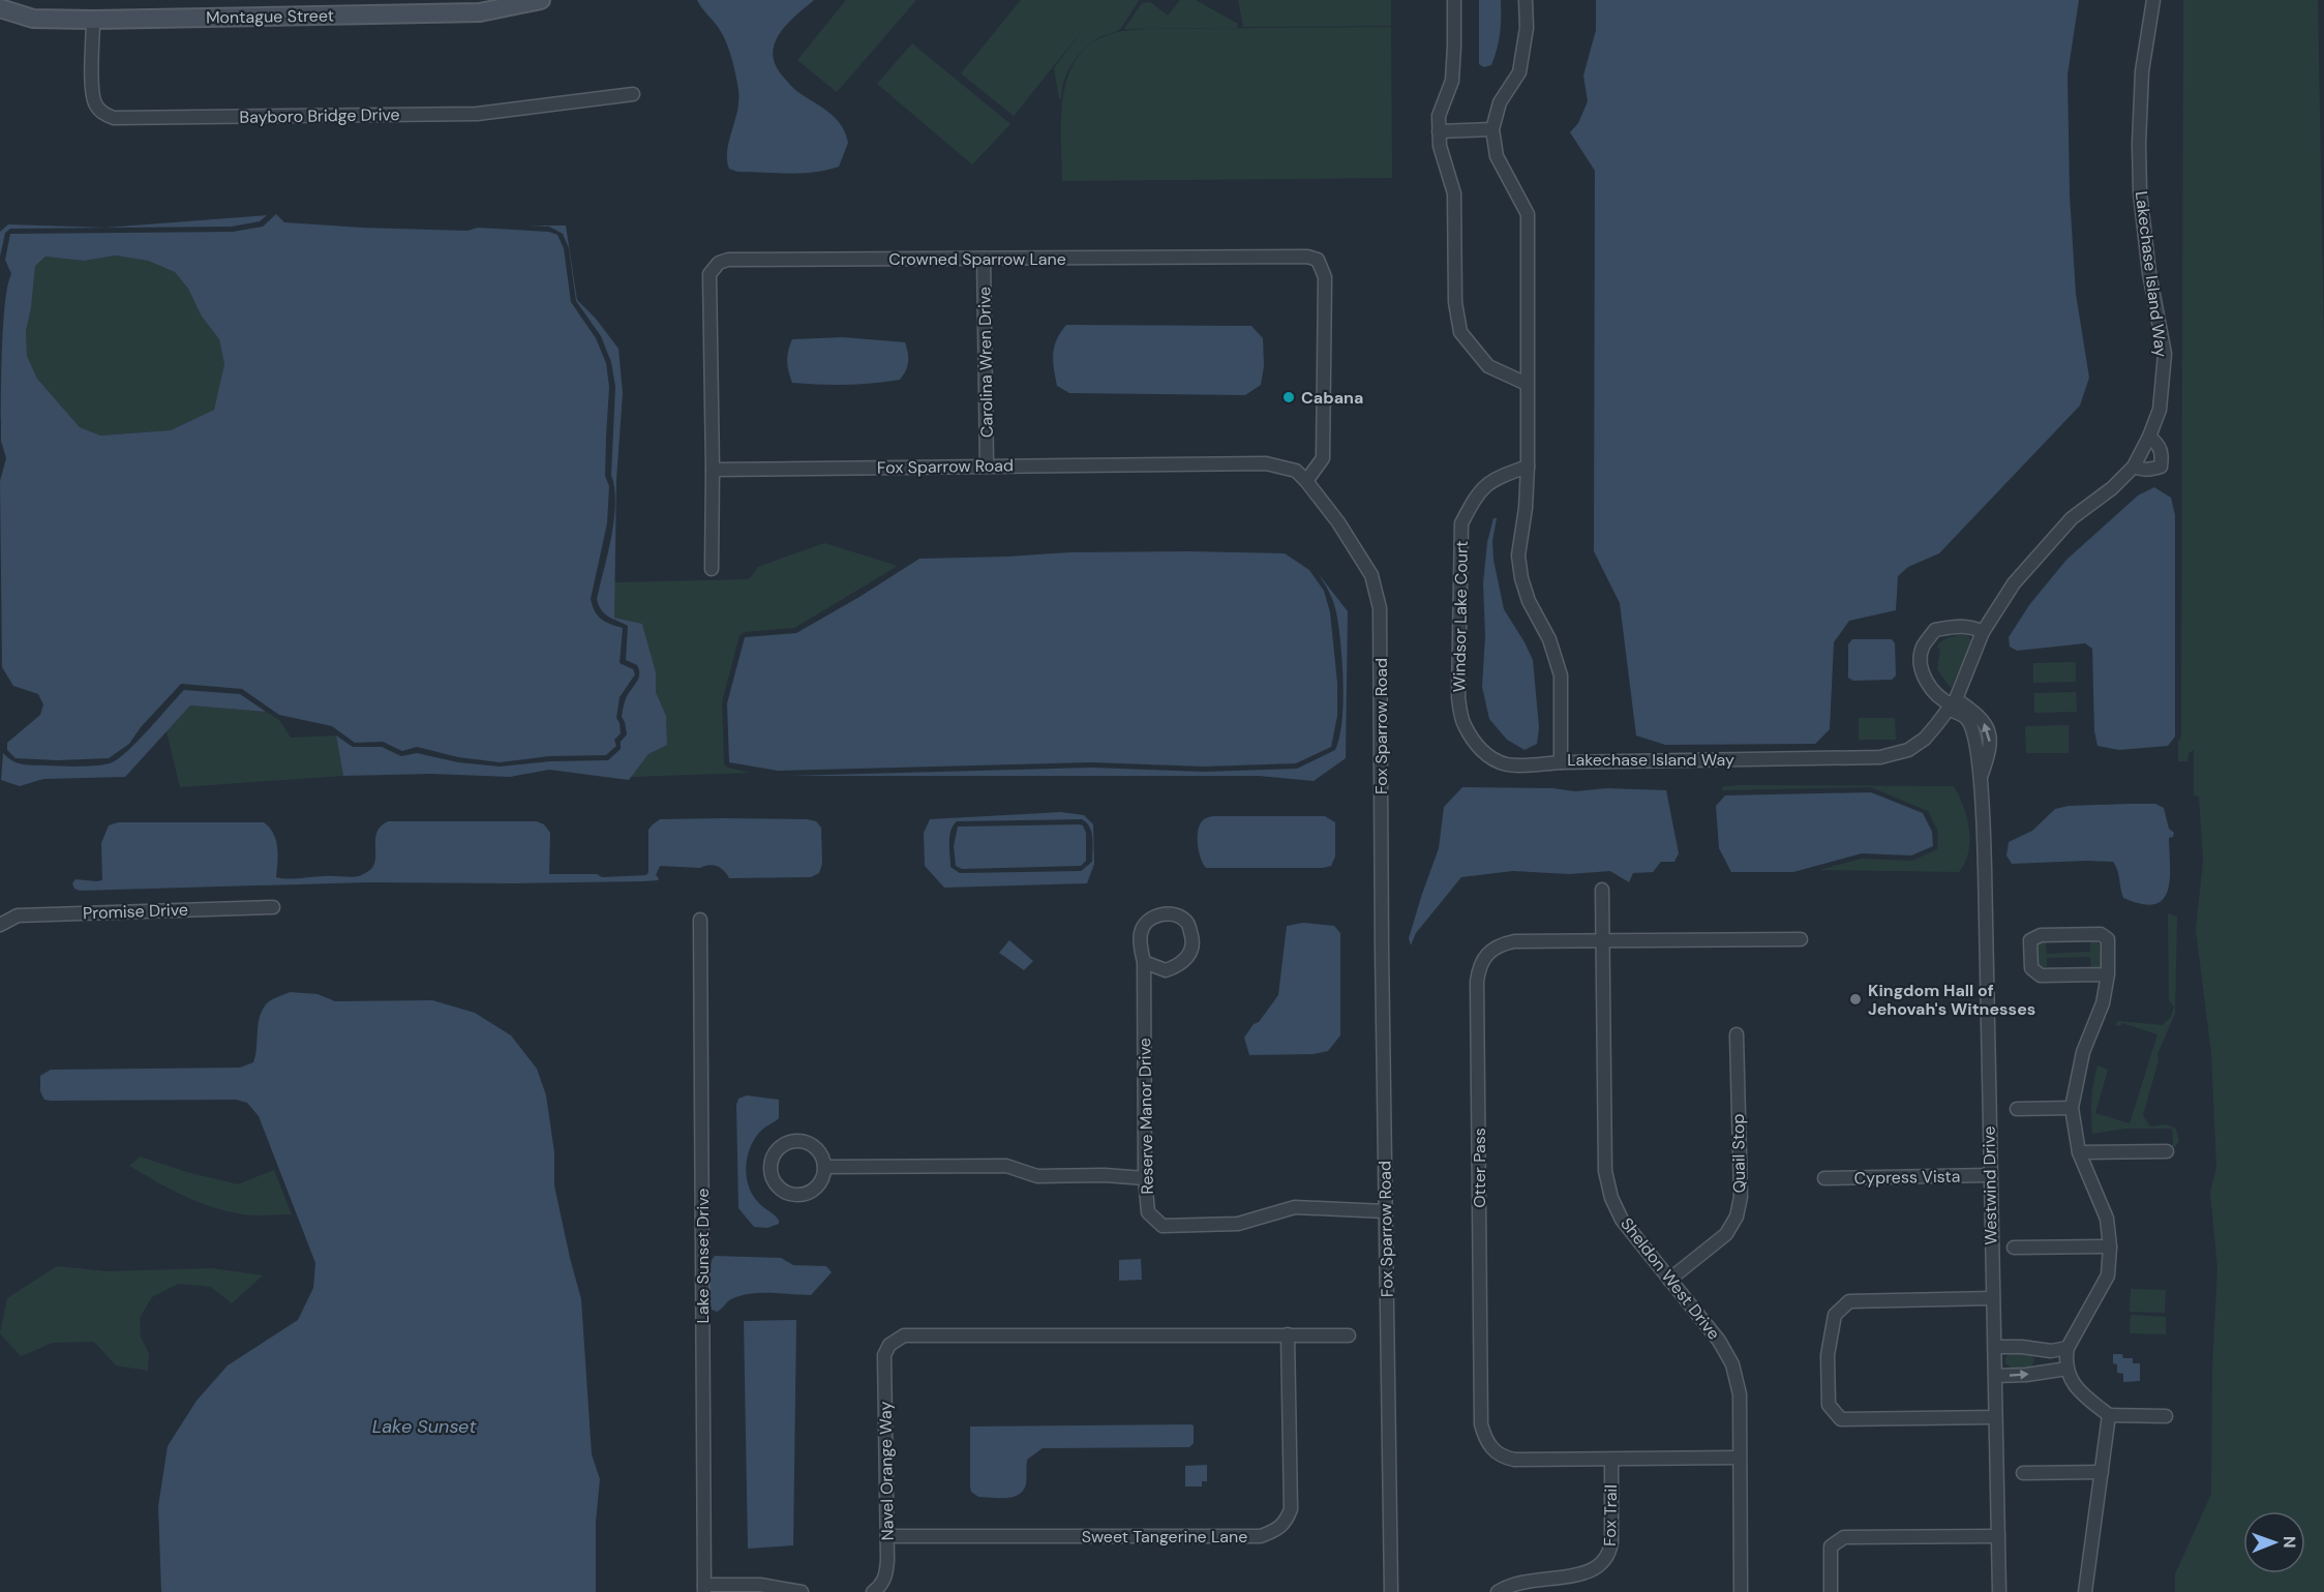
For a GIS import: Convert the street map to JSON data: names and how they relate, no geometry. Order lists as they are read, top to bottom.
{
  "streets": {
    "street": [
      "Montague Street",
      "Bayboro Bridge Drive",
      "Crowned Sparrow Lane",
      "Lakechase Island Way",
      "Carolina Wren Drive",
      "Fox Sparrow Road",
      "Windsor Lake Court",
      "Promise Drive",
      "Reserve Manor Drive",
      "Quail Stop",
      "Otter Pass",
      "Cypress Vista",
      "Westwind Drive",
      "Lake Sunset Drive",
      "Sheldon West Drive",
      "Navel Orange Way",
      "Fox Trail",
      "Sweet Tangerine Lane"
    ]
  },
  "crossings": [
    ["Montague Street", "Bayboro Bridge Drive"],
    ["Crowned Sparrow Lane", "Carolina Wren Drive"],
    ["Crowned Sparrow Lane", "Fox Sparrow Road"],
    ["Lakechase Island Way", "Windsor Lake Court"],
    ["Lakechase Island Way", "Westwind Drive"],
    ["Carolina Wren Drive", "Fox Sparrow Road"],
    ["Fox Sparrow Road", "Reserve Manor Drive"],
    ["Quail Stop", "Sheldon West Drive"],
    ["Otter Pass", "Sheldon West Drive"],
    ["Otter Pass", "Fox Trail"],
    ["Cypress Vista", "Westwind Drive"],
    ["Navel Orange Way", "Sweet Tangerine Lane"]
  ],
  "water": ["Lake Sunset"],
  "places": ["Cabana", "Kingdom Hall of Jehovah's Witnesses"],
  "north": "right"
}
